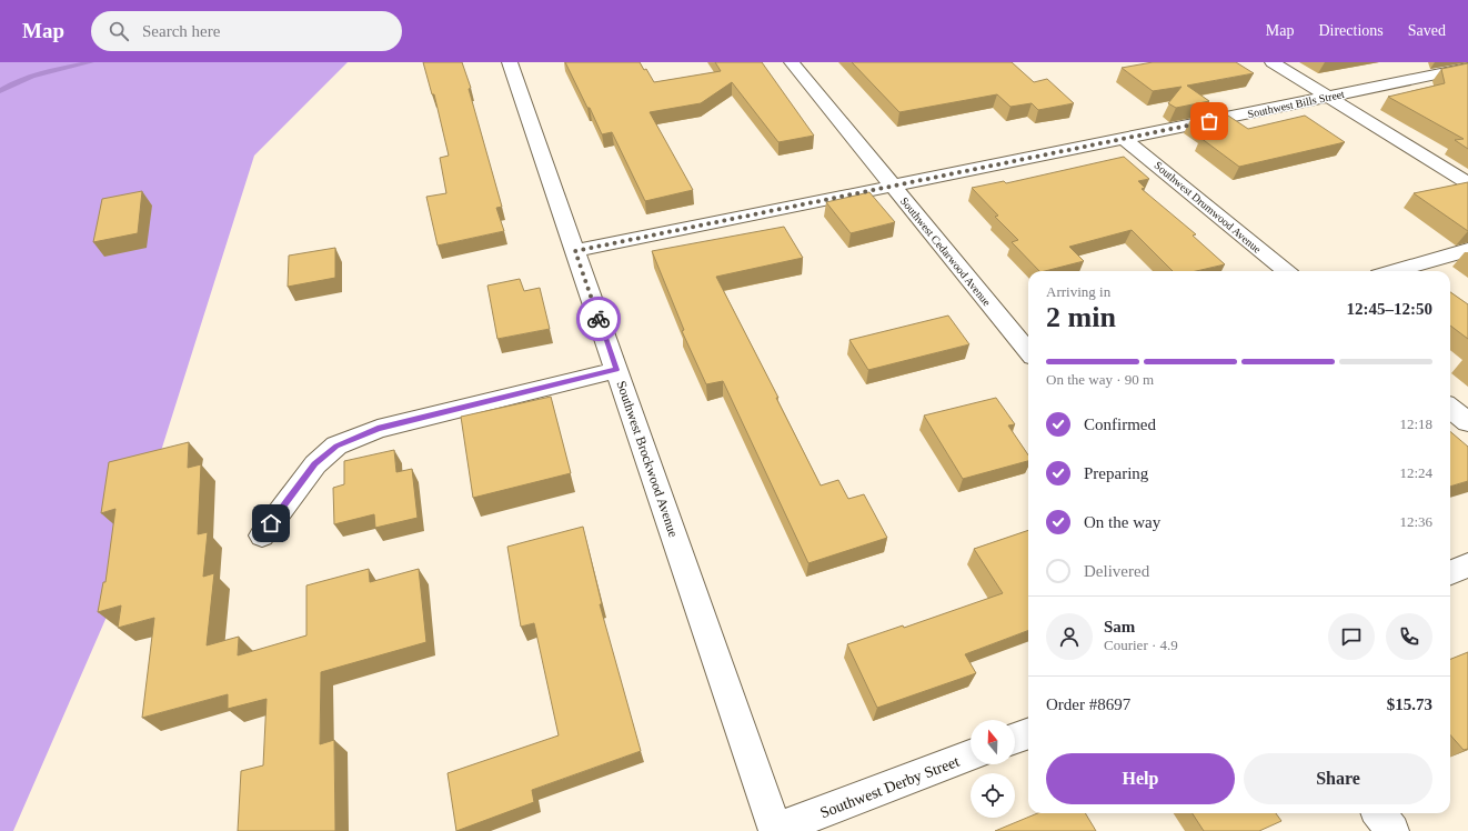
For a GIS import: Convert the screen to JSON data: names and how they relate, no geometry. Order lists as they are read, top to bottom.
{
  "streets": {
    "street": [
      "Southwest Bills Street",
      "Southwest Drumwood Avenue",
      "Southwest Cedarwood Avenue",
      "Southwest Brockwood Avenue",
      "Southwest Derby Street"
    ]
  },
  "crossings": [
    ["Southwest Bills Street", "Southwest Drumwood Avenue"],
    ["Southwest Bills Street", "Southwest Cedarwood Avenue"],
    ["Southwest Bills Street", "Southwest Brockwood Avenue"],
    ["Southwest Brockwood Avenue", "Southwest Derby Street"]
  ],
  "north": "top",
  "page": {
    "header": "Map",
    "search": "Search here",
    "nav": ["Map", "Directions", "Saved"],
    "heading": ["2 min", "Arriving in", "12:45–12:50"],
    "panel": [
      "Sam",
      "Courier · 4.9",
      "Order #8697",
      "$15.73"
    ],
    "bar": "On the way · 90 m",
    "list": [
      ["Confirmed", "12:18"],
      ["Preparing", "12:24"],
      ["On the way", "12:36"],
      "Delivered"
    ],
    "buttons": ["Help", "Share"]
  }
}
